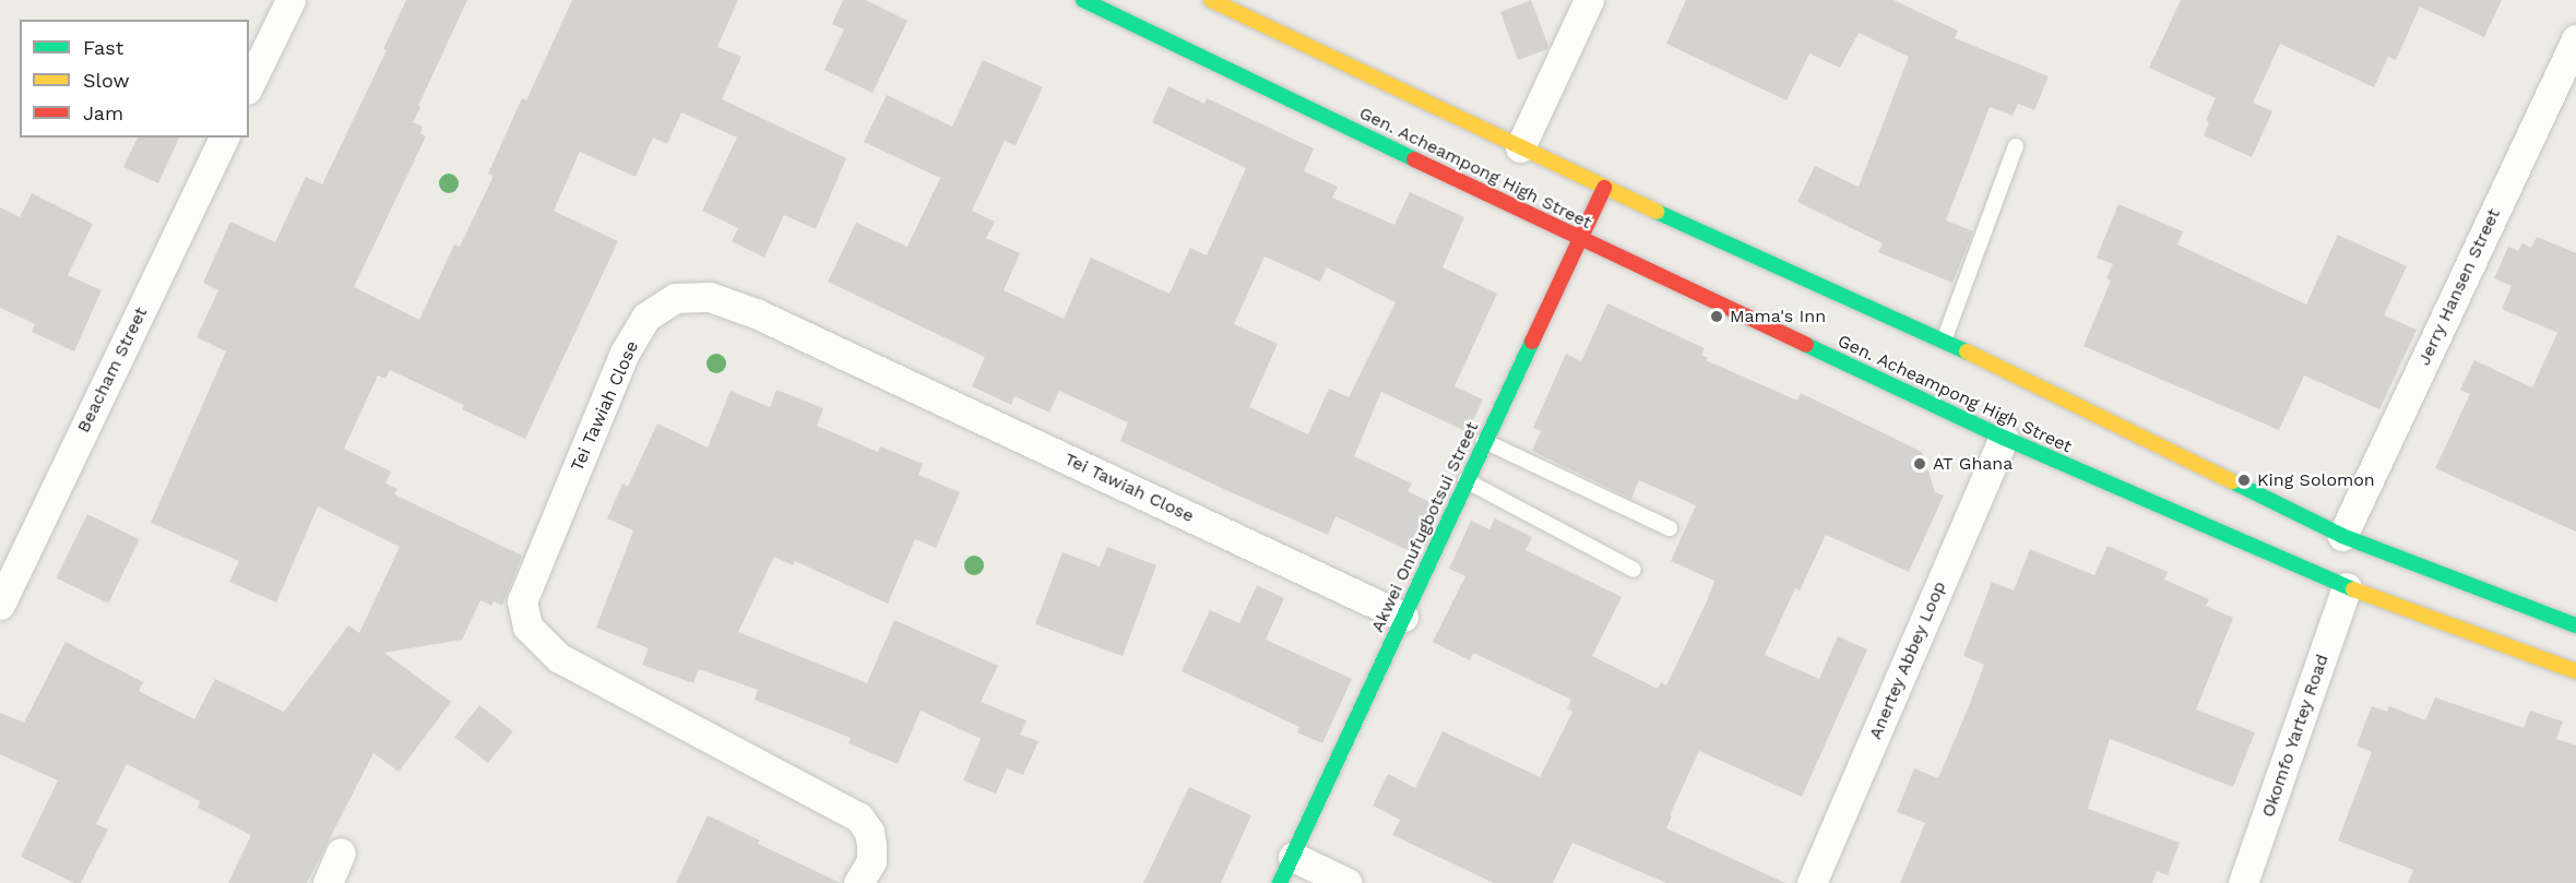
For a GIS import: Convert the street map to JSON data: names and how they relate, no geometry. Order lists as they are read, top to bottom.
{
  "streets": {
    "main road": ["Gen. Acheampong High Street", "Akwei Onufugbotsui Street"],
    "street": [
      "Jerry Hansen Street",
      "Beacham Street",
      "Tei Tawiah Close",
      "Anertey Abbey Loop",
      "Okomfo Yartey Road"
    ]
  },
  "crossings": [
    ["Gen. Acheampong High Street", "Jerry Hansen Street"],
    ["Gen. Acheampong High Street", "Akwei Onufugbotsui Street"],
    ["Gen. Acheampong High Street", "Anertey Abbey Loop"],
    ["Gen. Acheampong High Street", "Okomfo Yartey Road"],
    ["Tei Tawiah Close", "Akwei Onufugbotsui Street"]
  ],
  "places": ["Mama's Inn", "AT Ghana", "King Solomon"],
  "legend": ["Fast", "Slow", "Jam"]
}
